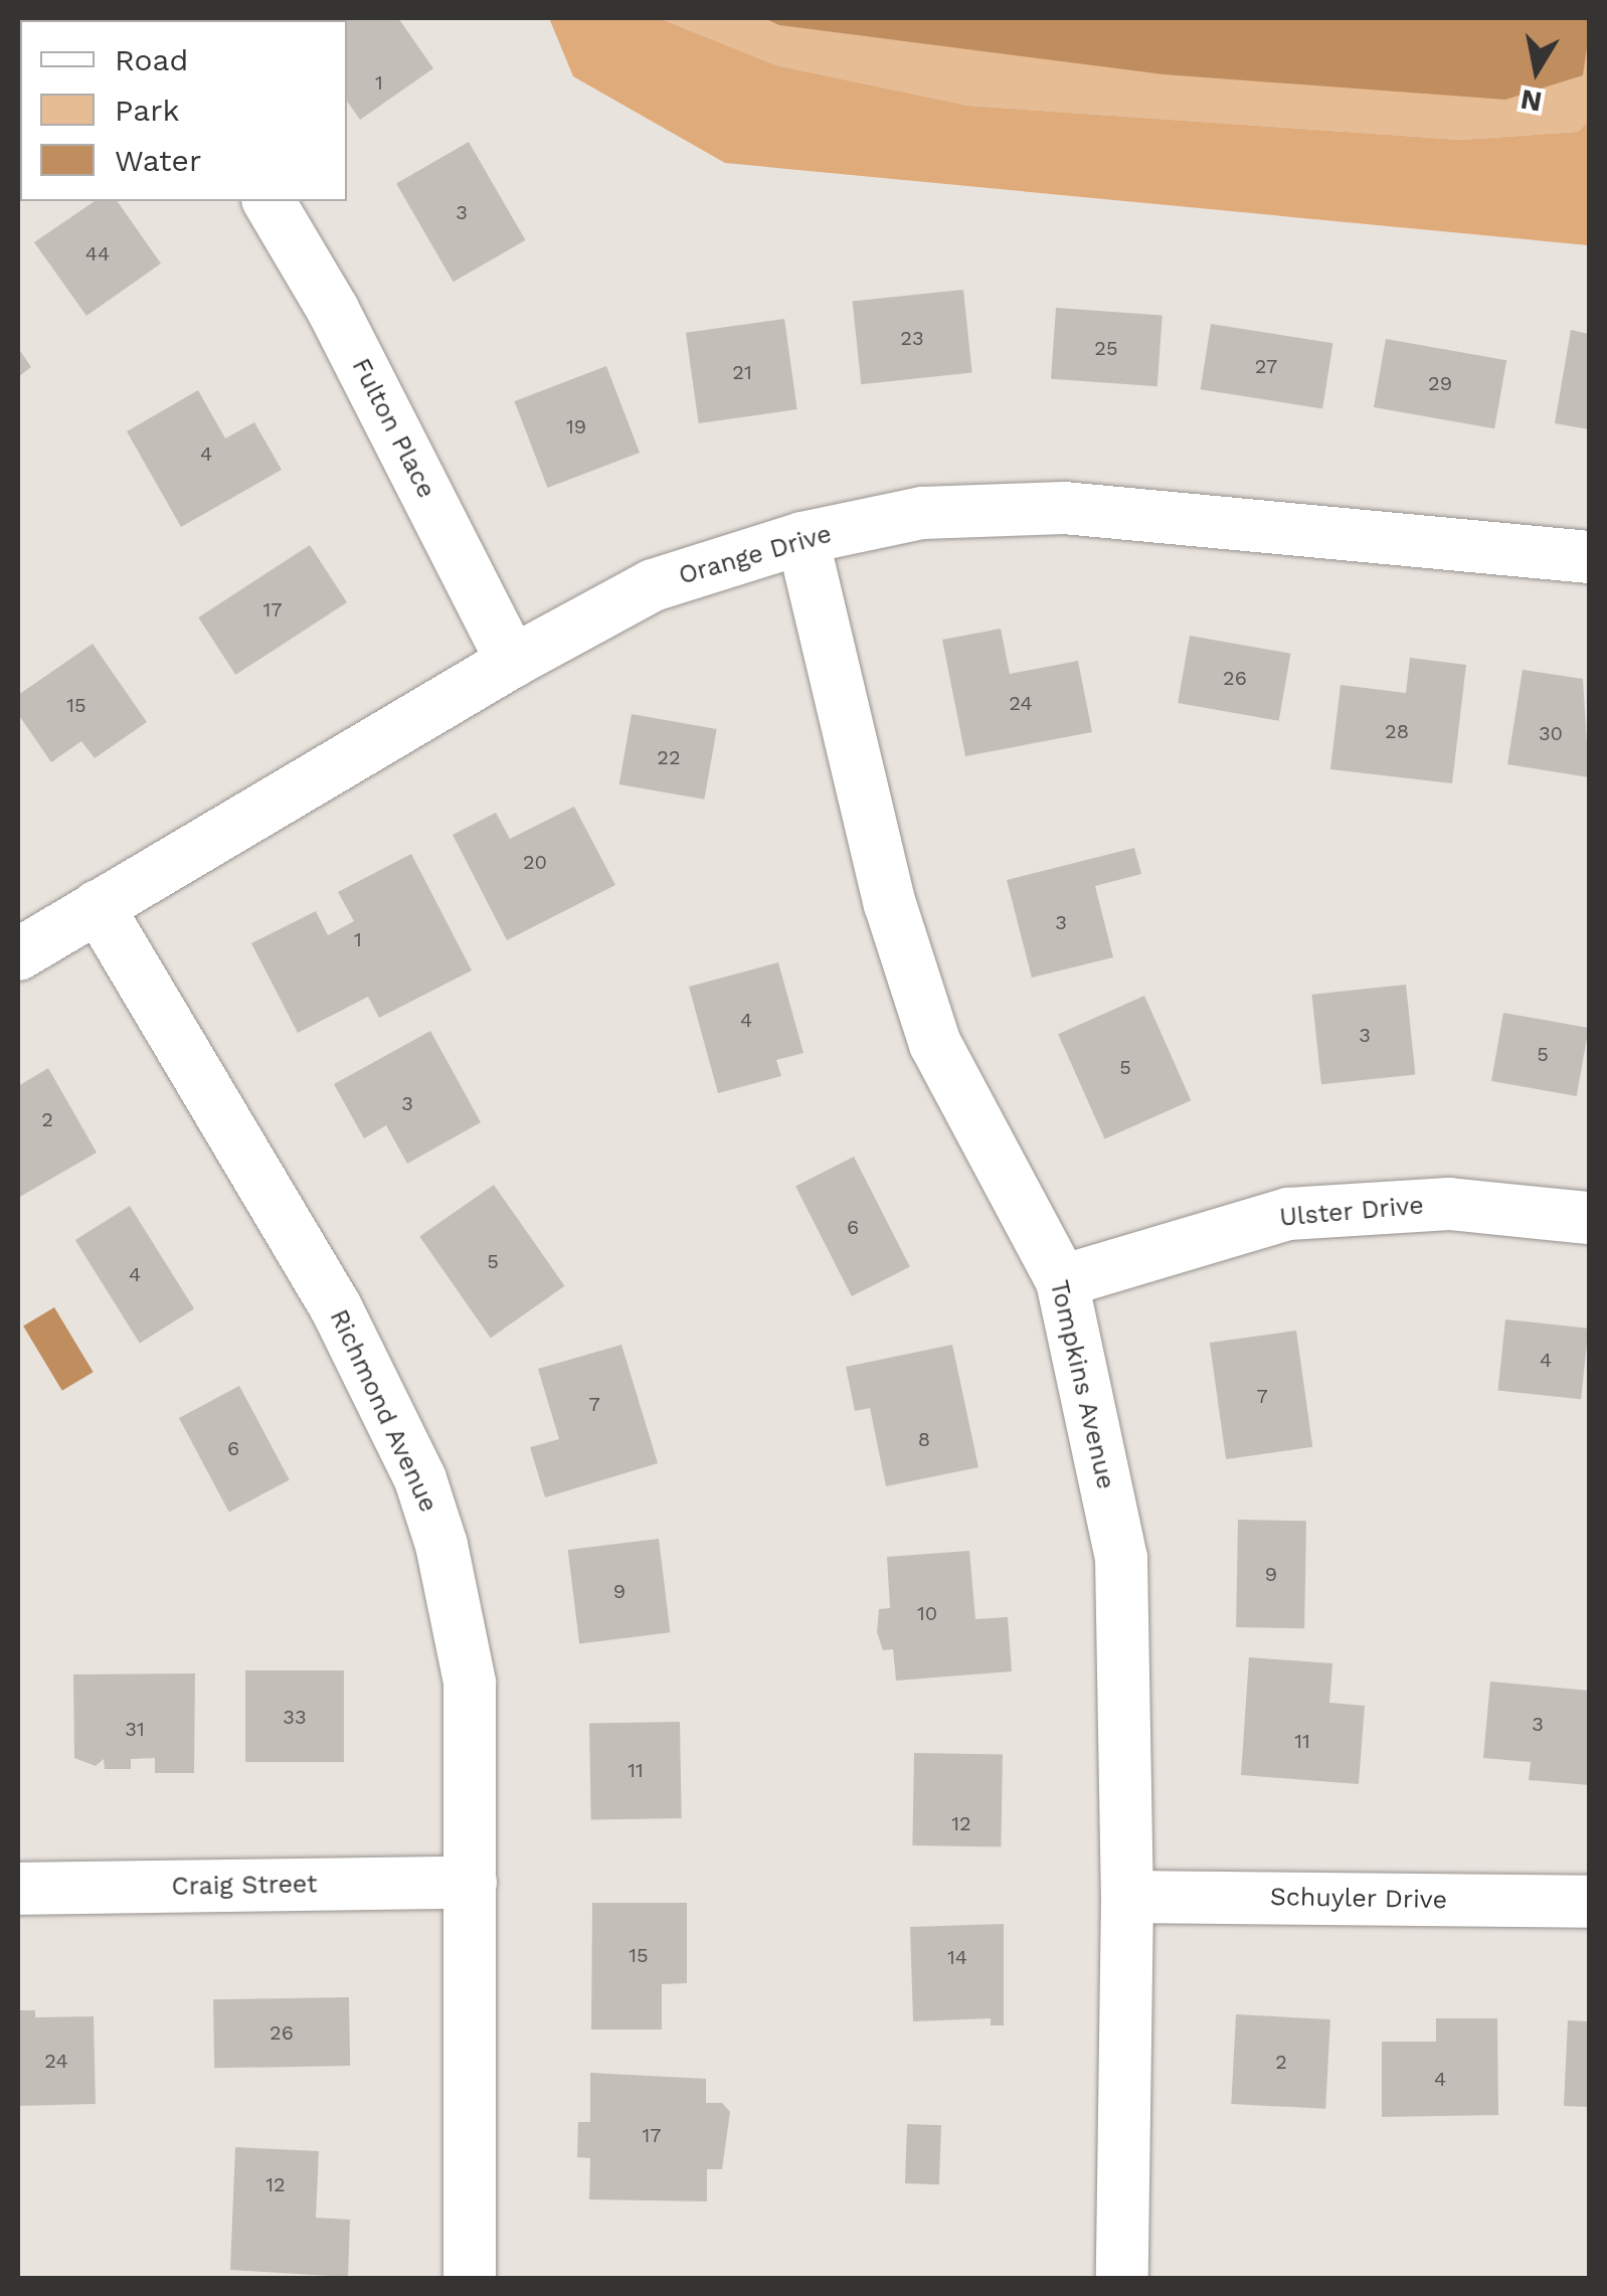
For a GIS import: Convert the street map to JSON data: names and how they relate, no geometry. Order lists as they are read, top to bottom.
{
  "streets": {
    "street": [
      "Fulton Place",
      "Orange Drive",
      "Ulster Drive",
      "Tompkins Avenue",
      "Richmond Avenue",
      "Craig Street",
      "Schuyler Drive"
    ]
  },
  "crossings": [
    ["Fulton Place", "Orange Drive"],
    ["Orange Drive", "Tompkins Avenue"],
    ["Orange Drive", "Richmond Avenue"],
    ["Ulster Drive", "Tompkins Avenue"],
    ["Tompkins Avenue", "Schuyler Drive"],
    ["Richmond Avenue", "Craig Street"]
  ],
  "house_numbers": [
    "1",
    "3",
    "44",
    "23",
    "25",
    "27",
    "21",
    "29",
    "19",
    "4",
    "17",
    "26",
    "24",
    "15",
    "28",
    "30",
    "22",
    "20",
    "3",
    "1",
    "4",
    "3",
    "5",
    "5",
    "3",
    "2",
    "6",
    "5",
    "4",
    "4",
    "7",
    "7",
    "8",
    "6",
    "9",
    "9",
    "10",
    "33",
    "3",
    "31",
    "11",
    "11",
    "12",
    "15",
    "14",
    "26",
    "24",
    "2",
    "4",
    "17",
    "12"
  ],
  "legend": ["Road", "Park", "Water"],
  "north": "bottom"
}
